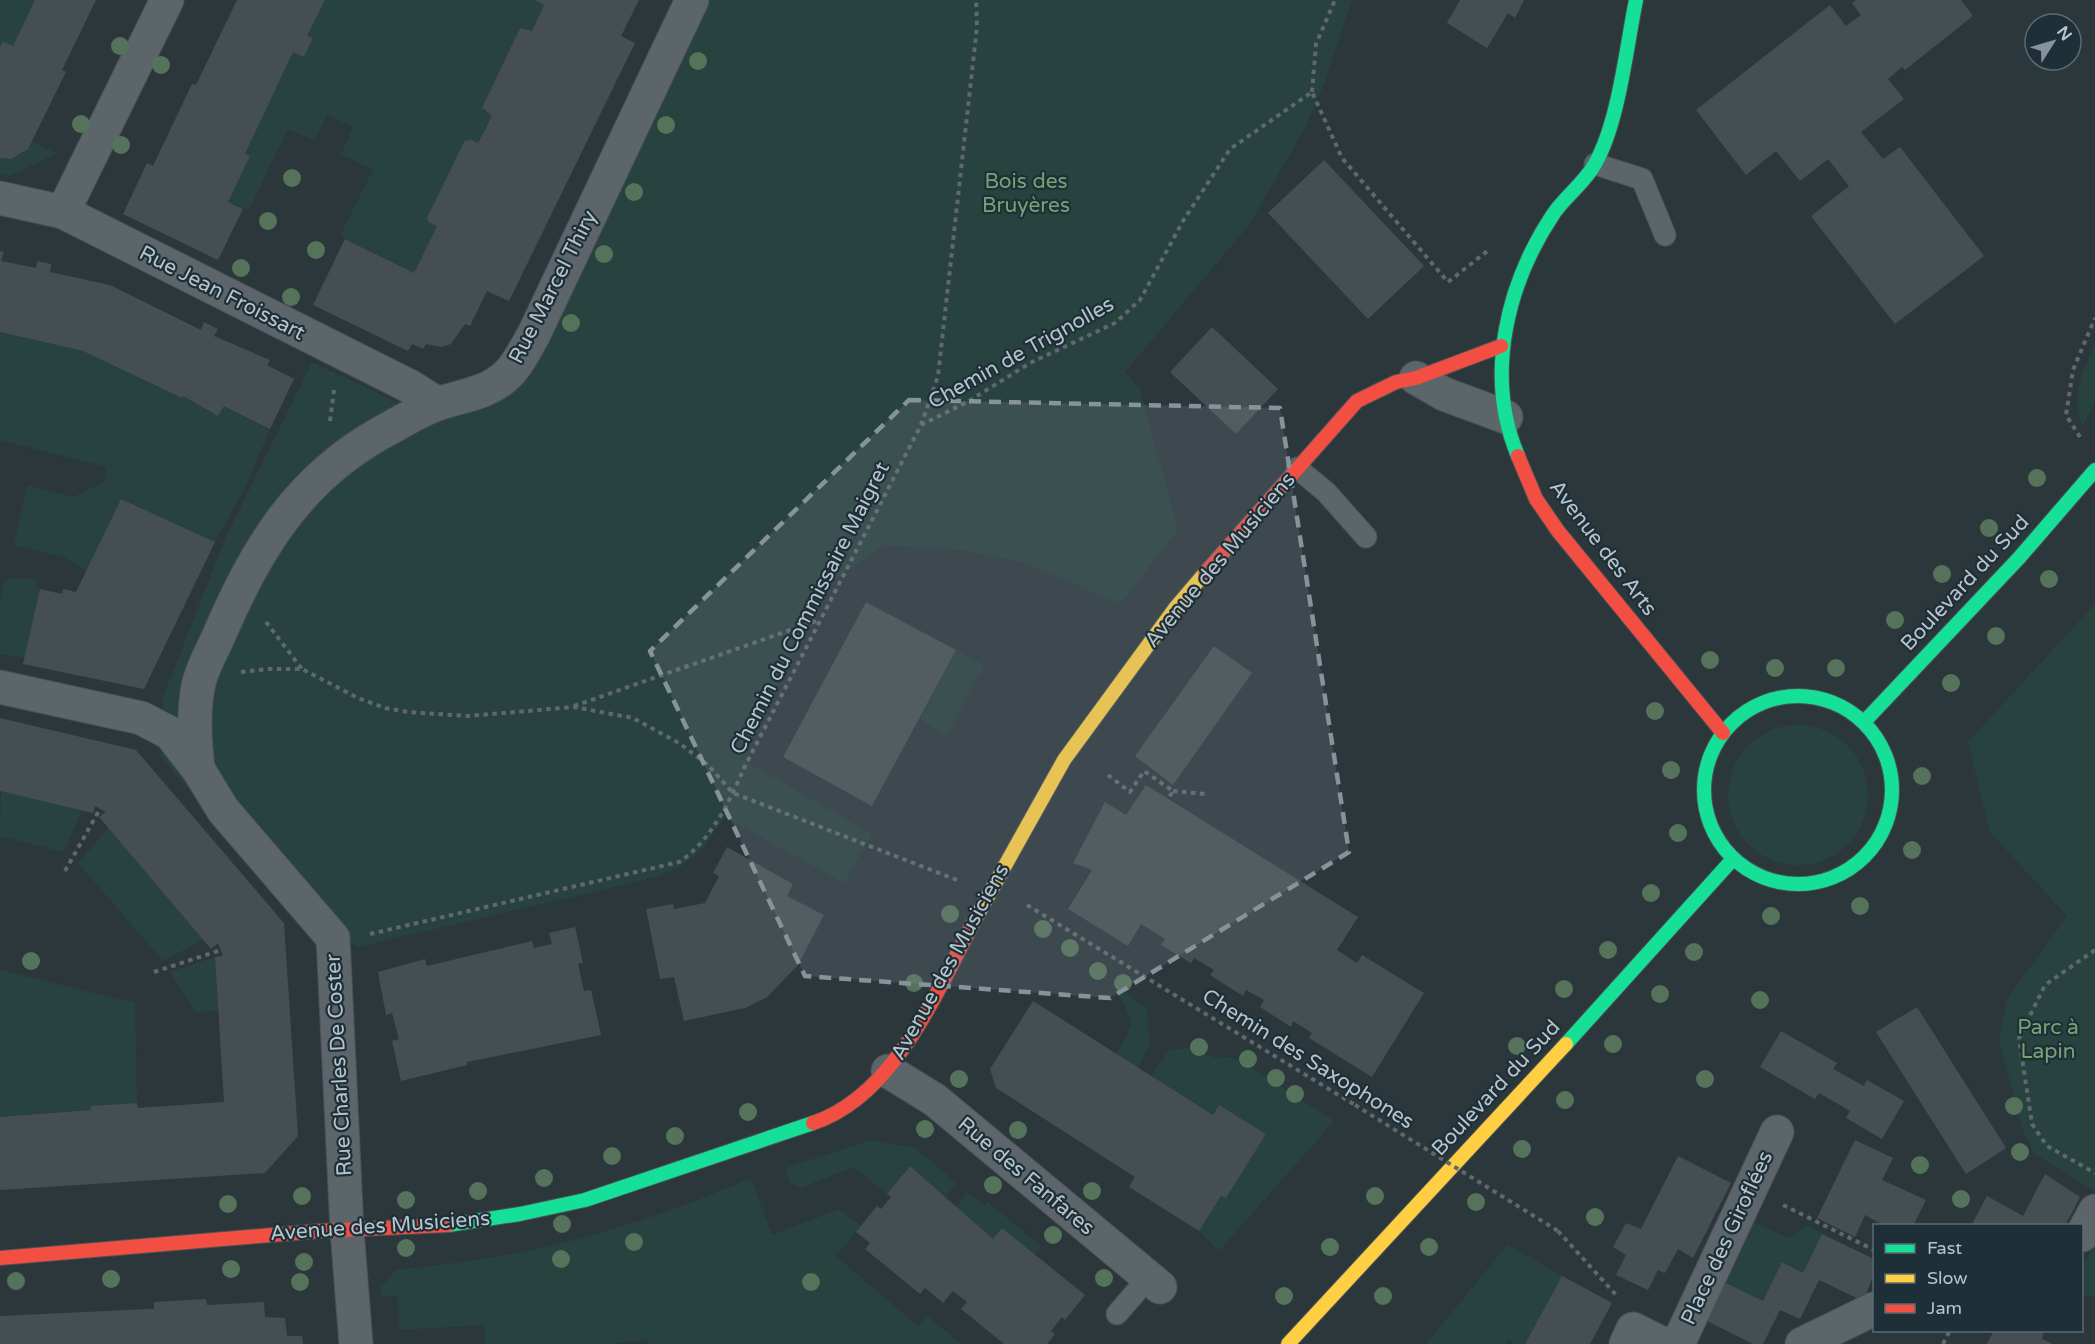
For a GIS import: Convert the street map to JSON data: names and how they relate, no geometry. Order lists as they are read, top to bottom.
{
  "streets": {
    "street": [
      "Rue Marcel Thiry",
      "Rue Jean Froissart",
      "Avenue des Arts",
      "Avenue des Musiciens",
      "Boulevard du Sud",
      "Rue Charles De Coster",
      "Rue des Fanfares",
      "Place des Giroflées"
    ],
    "path": ["Chemin de Trignolles", "Chemin du Commissaire Maigret", "Chemin des Saxophones"]
  },
  "crossings": [
    ["Rue Marcel Thiry", "Rue Jean Froissart"],
    ["Rue Marcel Thiry", "Rue Charles De Coster"],
    ["Chemin de Trignolles", "Chemin du Commissaire Maigret"],
    ["Avenue des Arts", "Avenue des Musiciens"],
    ["Avenue des Arts", "Boulevard du Sud"],
    ["Avenue des Musiciens", "Rue Charles De Coster"],
    ["Avenue des Musiciens", "Rue des Fanfares"],
    ["Chemin du Commissaire Maigret", "Rue Charles De Coster"],
    ["Chemin des Saxophones", "Place des Giroflées"]
  ],
  "parks": ["Bois des Bruyères", "Parc à Lapin"],
  "legend": ["Fast", "Slow", "Jam"],
  "north": "top right"
}
